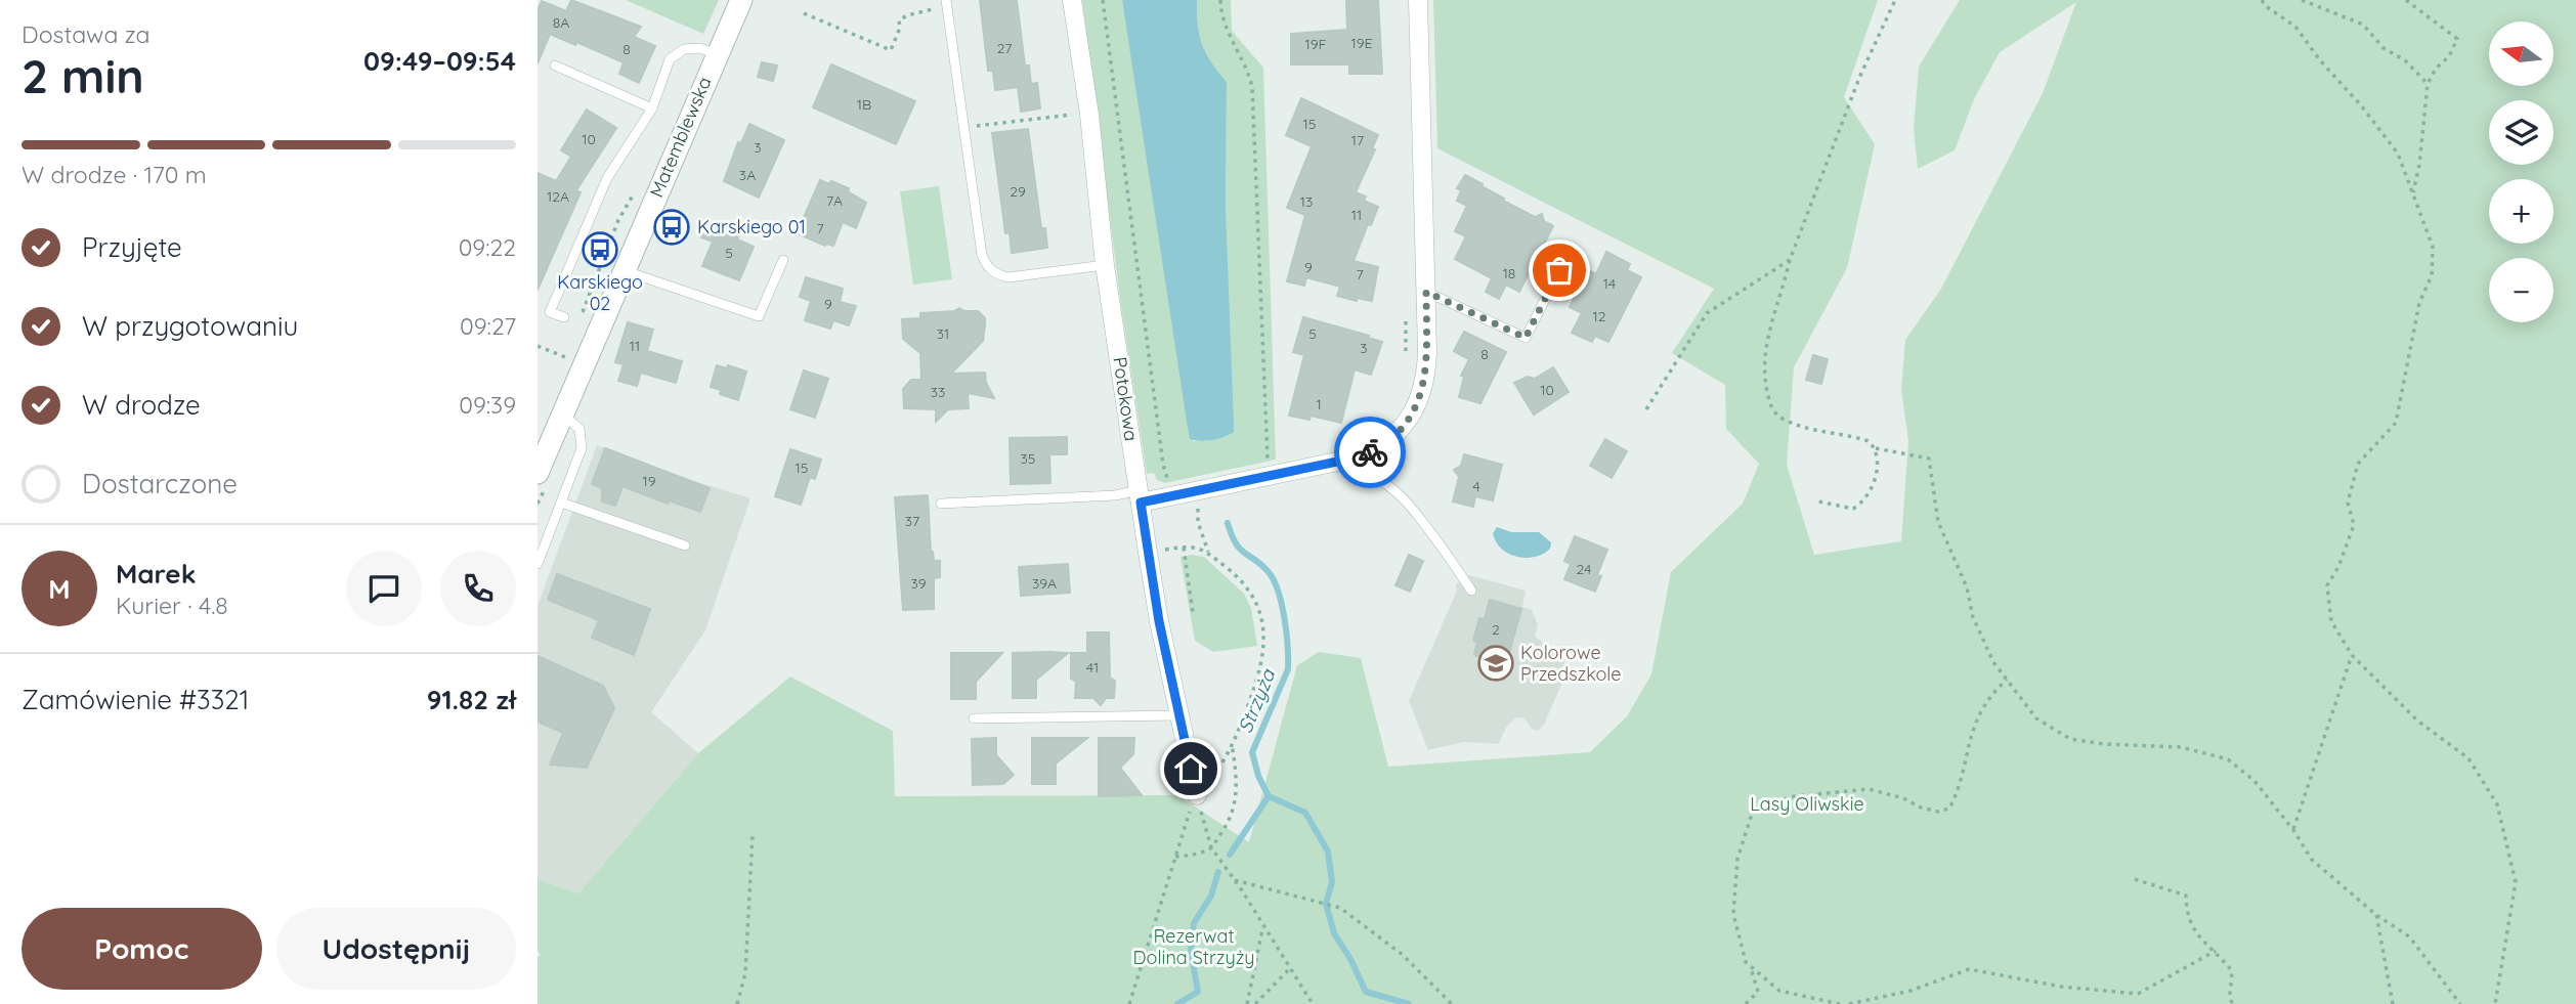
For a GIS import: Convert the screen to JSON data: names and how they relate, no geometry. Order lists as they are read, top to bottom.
{
  "streets": {
    "street": ["Matemblewska", "Potokowa"]
  },
  "water": ["Strzyża"],
  "parks": ["Lasy Oliwskie", "Rezerwat Dolina Strzyży"],
  "places": {
    "bus stop": ["Karskiego 01", "Karskiego 02"],
    "school or university": ["Kolorowe Przedszkole"]
  },
  "house_numbers": [
    "8A",
    "19E",
    "19F",
    "27",
    "8",
    "1B",
    "15",
    "10",
    "17",
    "3",
    "3A",
    "29",
    "12A",
    "7A",
    "13",
    "11",
    "7",
    "5",
    "9",
    "18",
    "7",
    "14",
    "9",
    "12",
    "31",
    "5",
    "11",
    "3",
    "8",
    "10",
    "33",
    "1",
    "35",
    "15",
    "19",
    "4",
    "37",
    "24",
    "39",
    "39A",
    "2",
    "41"
  ],
  "north": "left",
  "page": {
    "heading": ["2 min", "Dostawa za", "09:49–09:54"],
    "panel": [
      "Marek",
      "Kurier · 4.8",
      "Zamówienie #3321",
      "91.82 zł"
    ],
    "map_buttons": ["+", "−"],
    "bar": "W drodze · 170 m",
    "list": [
      ["Przyjęte", "09:22"],
      ["W przygotowaniu", "09:27"],
      ["W drodze", "09:39"],
      "Dostarczone"
    ],
    "round": "M",
    "buttons": ["Pomoc", "Udostępnij"]
  }
}
